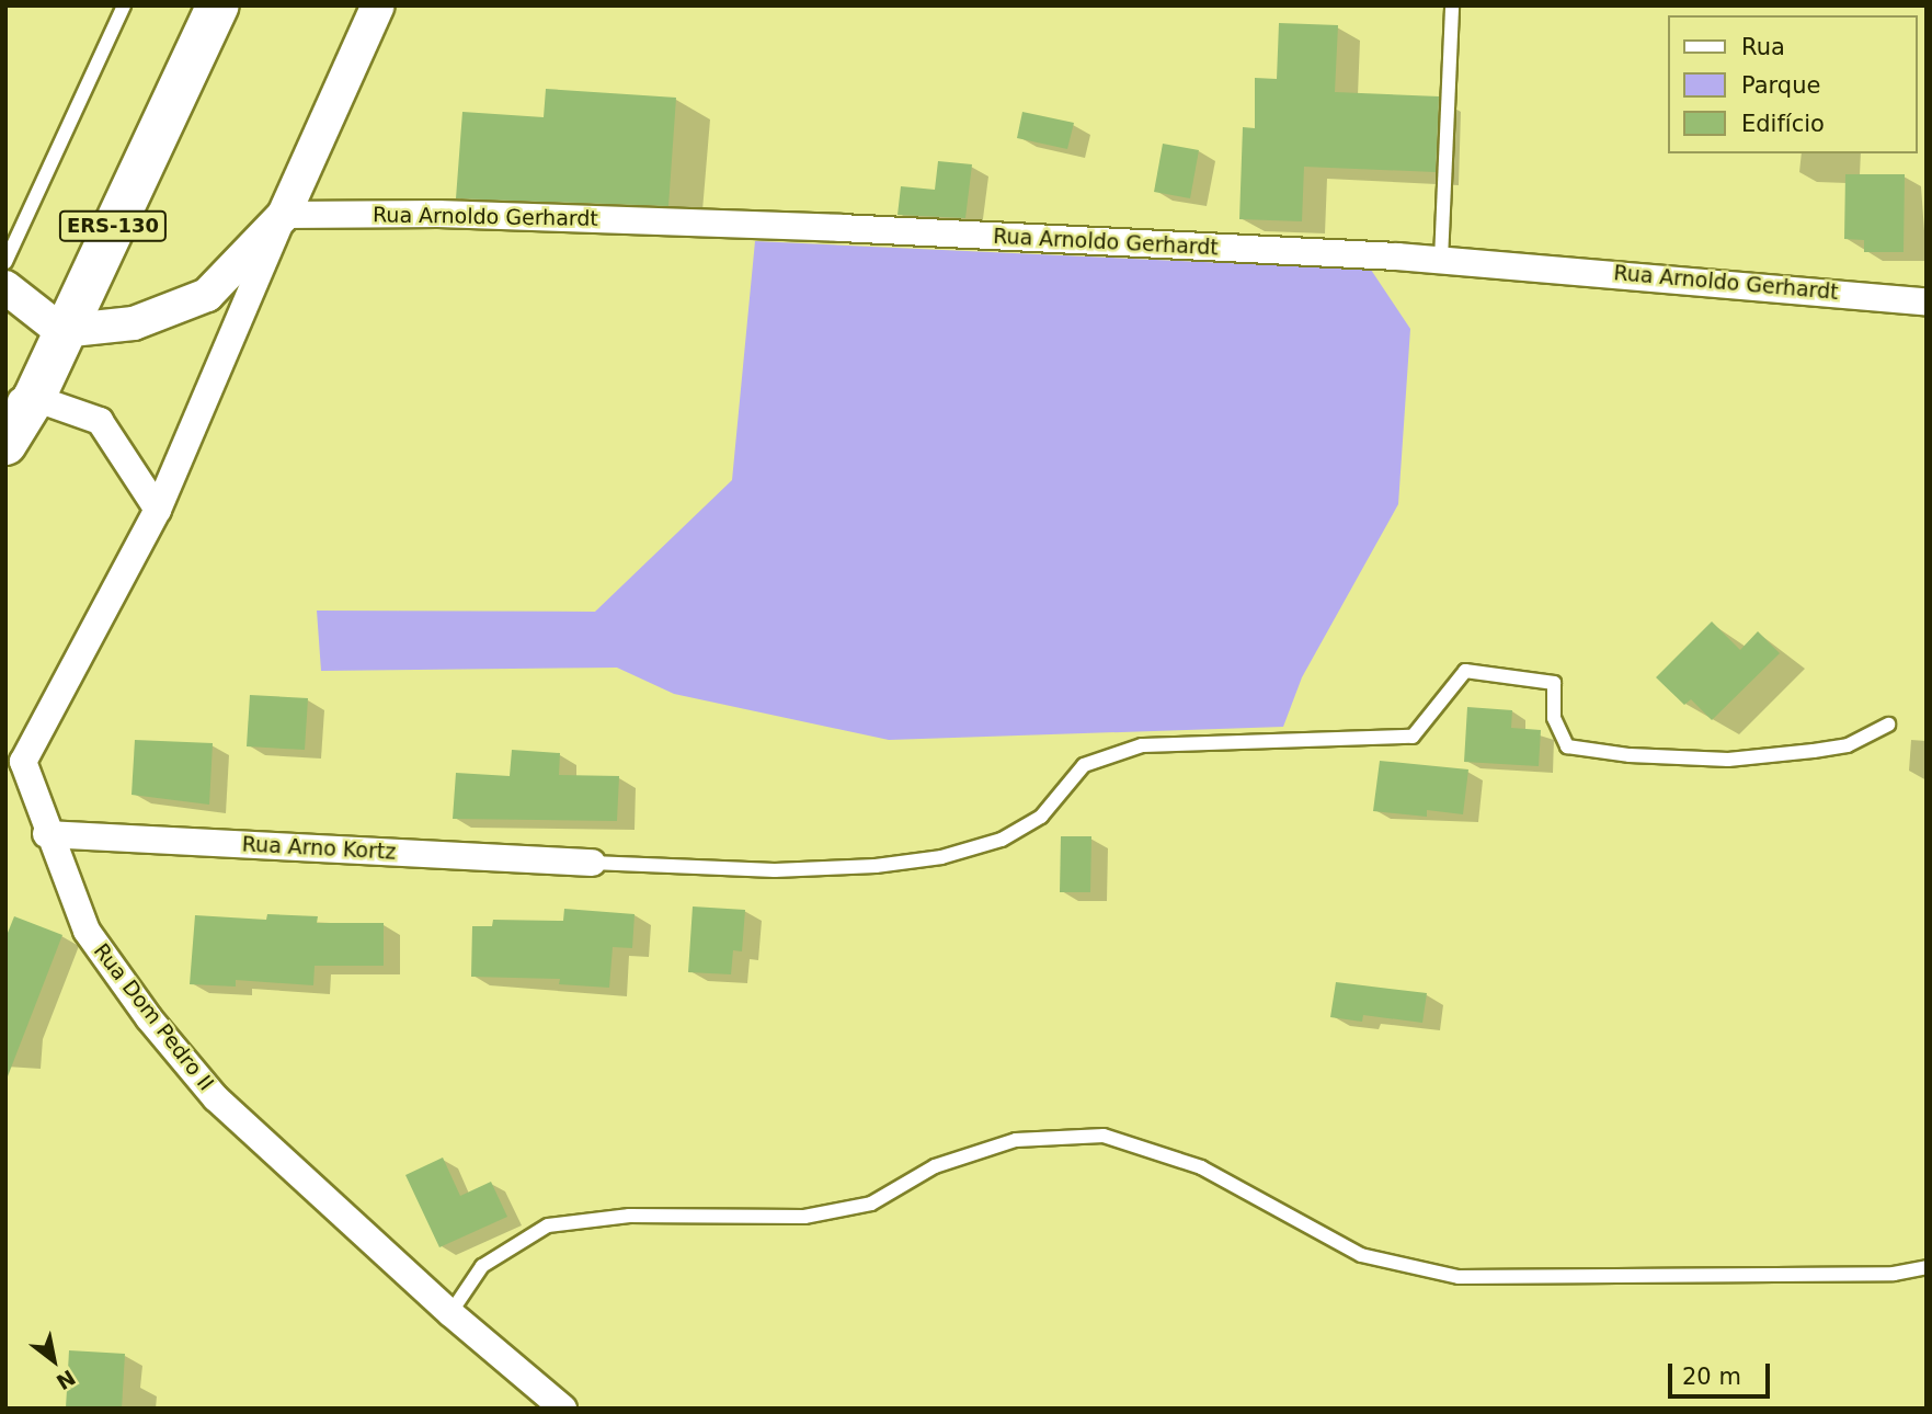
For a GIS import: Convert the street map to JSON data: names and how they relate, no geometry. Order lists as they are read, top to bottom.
{
  "streets": {
    "main road": ["ERS-130"],
    "street": ["Rua Arnoldo Gerhardt", "Rua Arno Kortz", "Rua Dom Pedro II"]
  },
  "crossings": [
    ["Rua Arnoldo Gerhardt", "Rua Dom Pedro II"],
    ["Rua Arno Kortz", "Rua Dom Pedro II"]
  ],
  "legend": ["Rua", "Parque", "Edifício"],
  "scale_bar": "20 m",
  "north": "bottom right"
}
